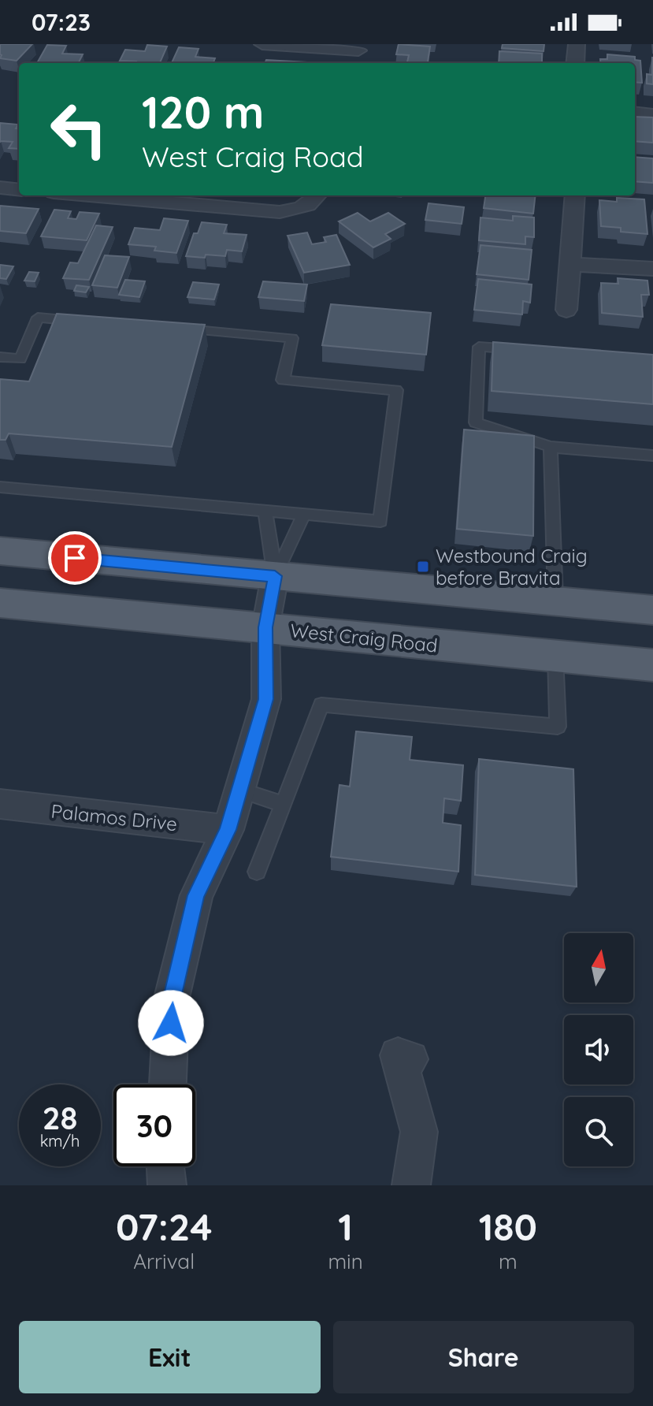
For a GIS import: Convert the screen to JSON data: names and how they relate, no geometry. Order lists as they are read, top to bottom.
{
  "streets": {
    "main road": ["West Craig Road"],
    "street": ["Palamos Drive"]
  },
  "places": {
    "transit": ["Westbound Craig before Bravita"]
  },
  "north": "top",
  "page": {
    "status": "07:23",
    "turn": ["120 m", "West Craig Road"],
    "speed": "28 km/h",
    "limit": "30",
    "eta": [
      "07:24",
      "Arrival",
      "1",
      "min",
      "180",
      "m"
    ],
    "buttons": ["Exit", "Share"]
  }
}
